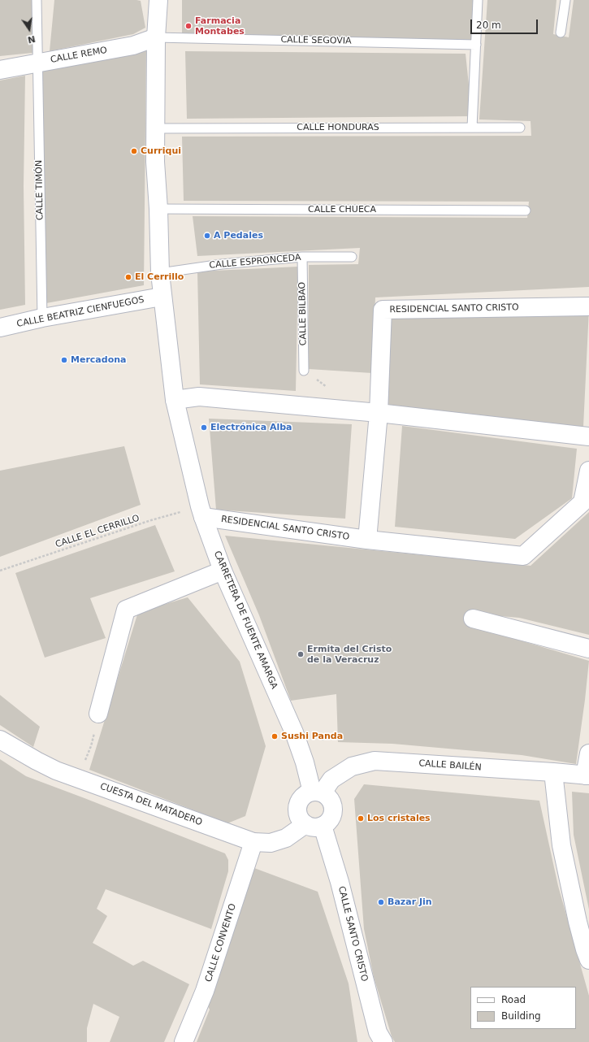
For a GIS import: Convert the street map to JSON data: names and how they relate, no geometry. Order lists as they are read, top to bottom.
{
  "streets": {
    "street": [
      "CALLE REMO",
      "RESIDENCIAL SANTO CRISTO",
      "CALLE BEATRIZ CIENFUEGOS",
      "CARRETERA DE FUENTE AMARGA",
      "CALLE BAILÉN",
      "CUESTA DEL MATADERO",
      "CALLE SANTO CRISTO",
      "CALLE CONVENTO"
    ],
    "lane": [
      "CALLE SEGOVIA",
      "CALLE HONDURAS",
      "CALLE TIMÓN",
      "CALLE CHUECA",
      "CALLE ESPRONCEDA",
      "CALLE BILBAO"
    ],
    "path": ["CALLE EL CERRILLO"]
  },
  "crossings": [
    ["CALLE SEGOVIA", "CALLE REMO"],
    ["CALLE SEGOVIA", "CARRETERA DE FUENTE AMARGA"],
    ["CALLE REMO", "CALLE TIMÓN"],
    ["CALLE REMO", "CARRETERA DE FUENTE AMARGA"],
    ["CALLE HONDURAS", "CARRETERA DE FUENTE AMARGA"],
    ["CALLE TIMÓN", "CALLE BEATRIZ CIENFUEGOS"],
    ["CALLE CHUECA", "CARRETERA DE FUENTE AMARGA"],
    ["CALLE ESPRONCEDA", "CALLE BILBAO"],
    ["CALLE ESPRONCEDA", "CARRETERA DE FUENTE AMARGA"],
    ["RESIDENCIAL SANTO CRISTO", "CALLE EL CERRILLO"],
    ["RESIDENCIAL SANTO CRISTO", "CARRETERA DE FUENTE AMARGA"],
    ["CALLE BEATRIZ CIENFUEGOS", "CARRETERA DE FUENTE AMARGA"],
    ["CALLE EL CERRILLO", "CARRETERA DE FUENTE AMARGA"],
    ["CARRETERA DE FUENTE AMARGA", "CALLE BAILÉN"],
    ["CARRETERA DE FUENTE AMARGA", "CUESTA DEL MATADERO"],
    ["CARRETERA DE FUENTE AMARGA", "CALLE SANTO CRISTO"],
    ["CALLE BAILÉN", "CUESTA DEL MATADERO"],
    ["CALLE BAILÉN", "CALLE SANTO CRISTO"],
    ["CUESTA DEL MATADERO", "CALLE SANTO CRISTO"],
    ["CUESTA DEL MATADERO", "CALLE CONVENTO"]
  ],
  "places": [
    "Farmacia Montabes",
    "Curriqui",
    "A Pedales",
    "El Cerrillo",
    "Mercadona",
    "Electrónica Alba",
    "Ermita del Cristo de la Veracruz",
    "Sushi Panda",
    "Los cristales",
    "Bazar Jin"
  ],
  "legend": ["Road", "Building"],
  "scale_bar": "20 m",
  "north": "bottom"
}
